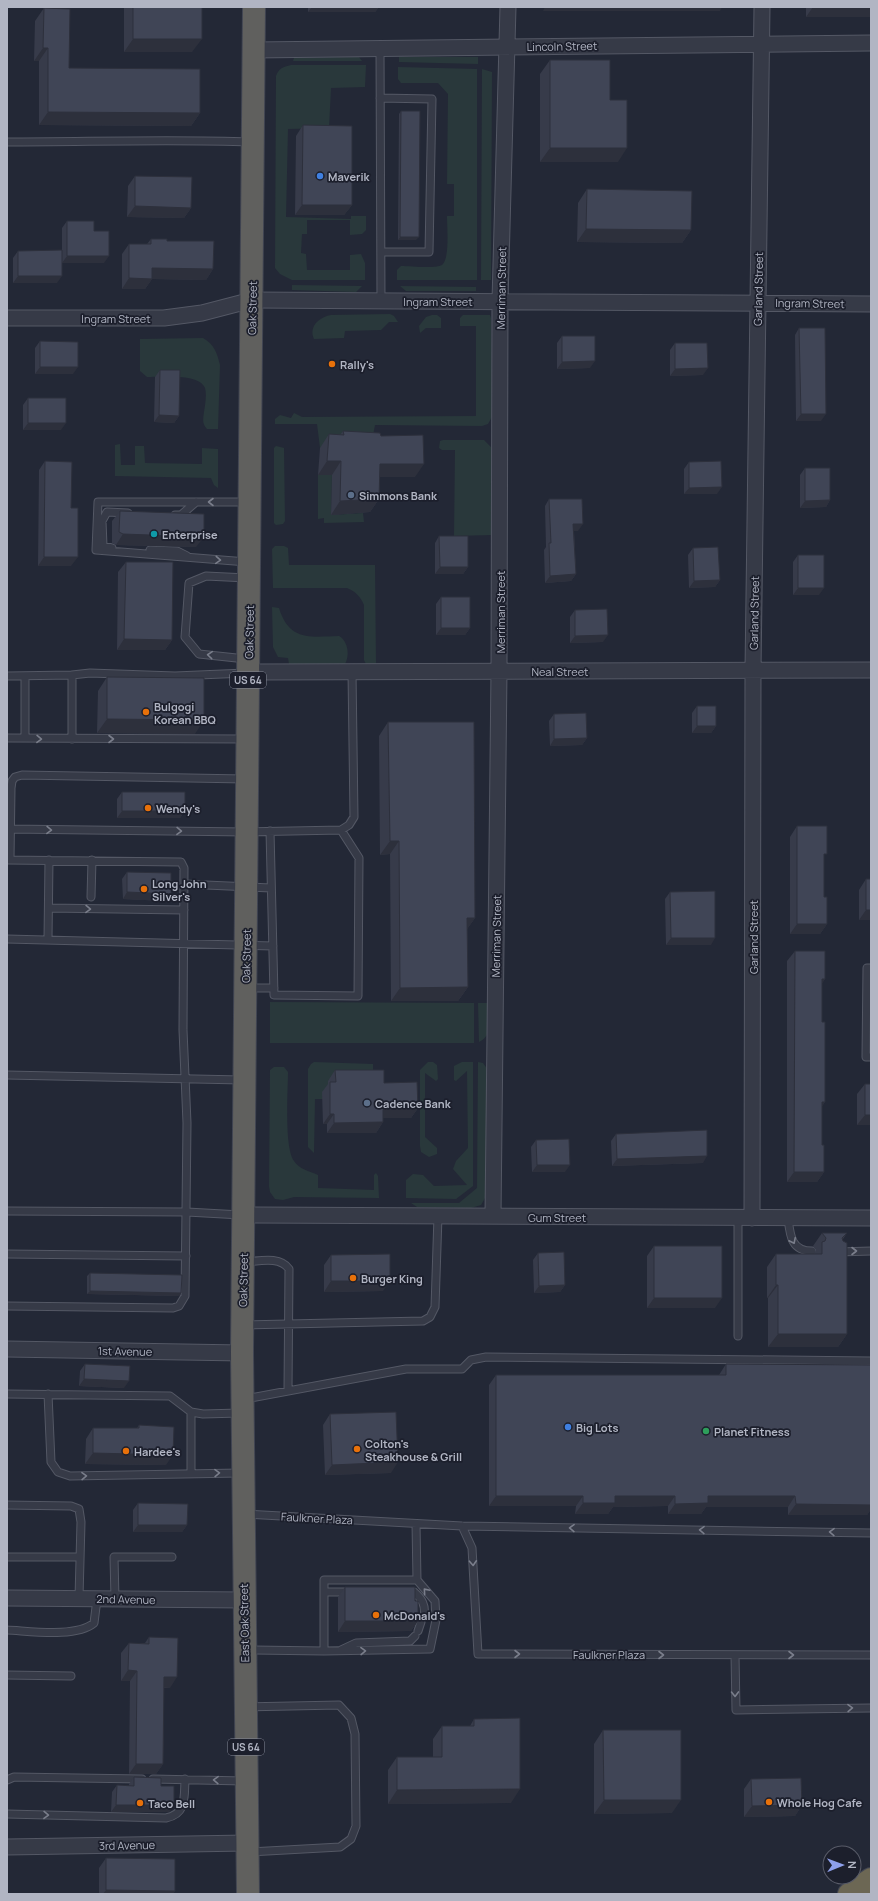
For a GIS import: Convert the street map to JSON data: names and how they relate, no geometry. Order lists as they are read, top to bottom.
{
  "streets": {
    "highway": ["Oak Street", "US 64", "East Oak Street"],
    "street": [
      "Lincoln Street",
      "Merriman Street",
      "Garland Street",
      "Ingram Street",
      "Neal Street",
      "Gum Street",
      "1st Avenue",
      "2nd Avenue",
      "3rd Avenue"
    ],
    "lane": ["Faulkner Plaza"]
  },
  "crossings": [
    ["Lincoln Street", "Merriman Street"],
    ["Lincoln Street", "Garland Street"],
    ["Lincoln Street", "Oak Street"],
    ["Merriman Street", "Ingram Street"],
    ["Merriman Street", "Neal Street"],
    ["Merriman Street", "Gum Street"],
    ["Garland Street", "Ingram Street"],
    ["Garland Street", "Neal Street"],
    ["Garland Street", "Gum Street"],
    ["Ingram Street", "Oak Street"],
    ["Oak Street", "Neal Street"],
    ["Oak Street", "Gum Street"],
    ["Oak Street", "1st Avenue"],
    ["Oak Street", "East Oak Street"],
    ["1st Avenue", "East Oak Street"],
    ["Faulkner Plaza", "East Oak Street"],
    ["2nd Avenue", "East Oak Street"],
    ["East Oak Street", "3rd Avenue"]
  ],
  "places": [
    "Maverik",
    "Rally's",
    "Simmons Bank",
    "Enterprise",
    "Bulgogi Korean BBQ",
    "Wendy's",
    "Long John Silver's",
    "Cadence Bank",
    "Burger King",
    "Big Lots",
    "Planet Fitness",
    "Colton's Steakhouse & Grill",
    "Hardee's",
    "McDonald's",
    "Whole Hog Cafe",
    "Taco Bell"
  ],
  "north": "right"
}
